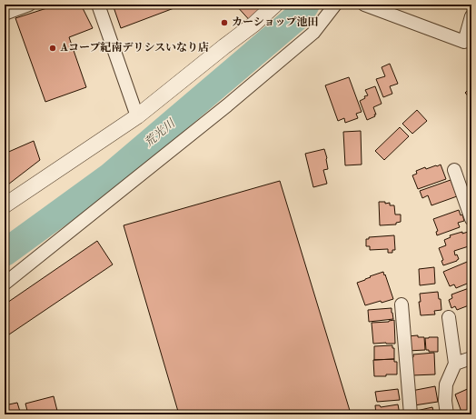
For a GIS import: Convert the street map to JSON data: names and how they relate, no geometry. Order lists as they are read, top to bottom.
{
  "water": ["荒光川"],
  "places": ["カーショップ池田", "Aコープ紀南デリシスいなり店"]
}
